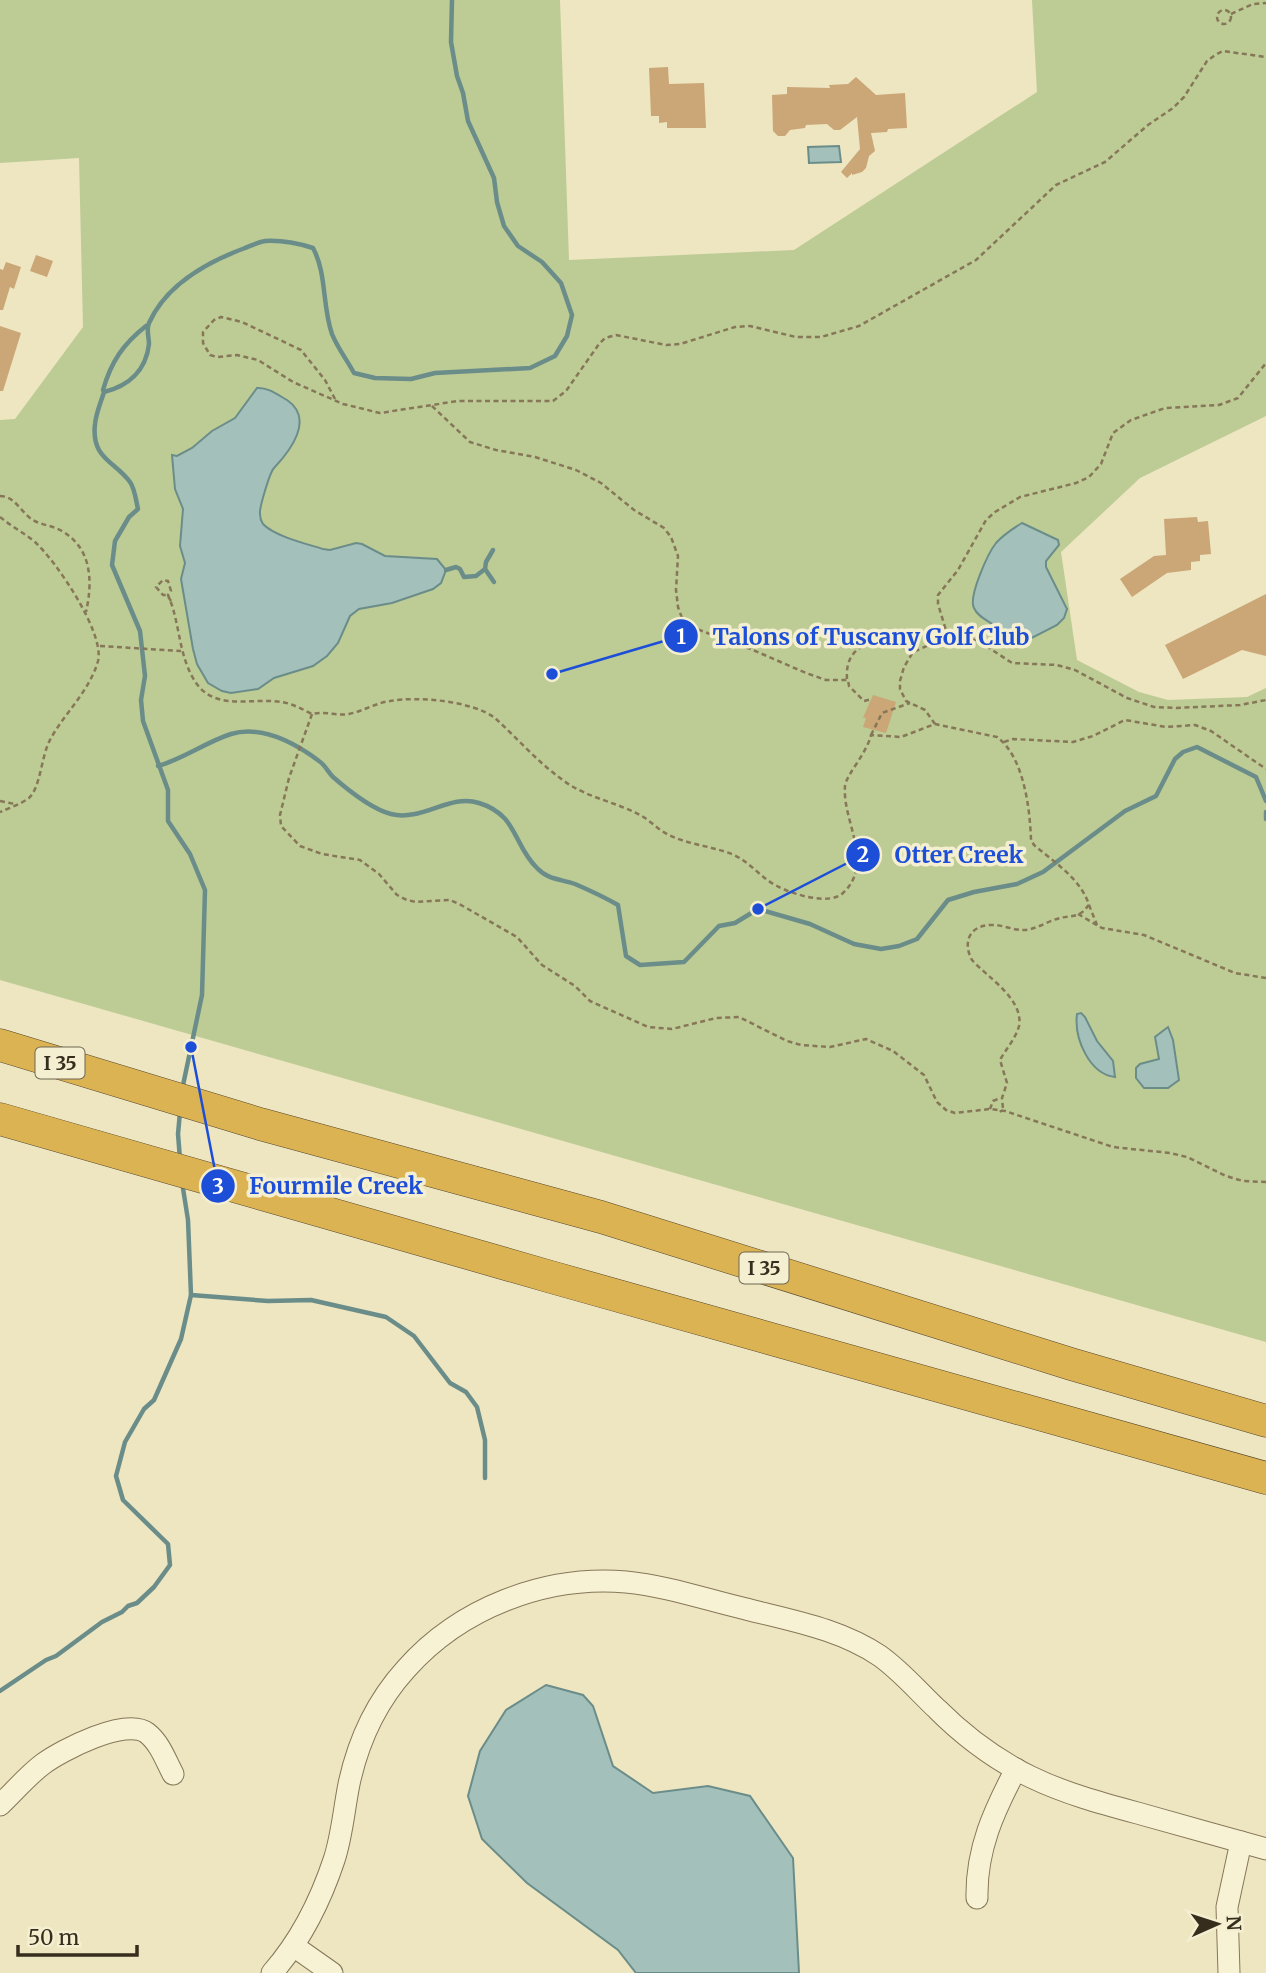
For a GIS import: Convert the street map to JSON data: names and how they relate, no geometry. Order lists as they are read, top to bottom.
{
  "streets": {
    "highway": ["I 35"]
  },
  "places": ["Talons of Tuscany Golf Club", "Otter Creek", "Fourmile Creek"],
  "scale_bar": "50 m",
  "north": "right"
}
